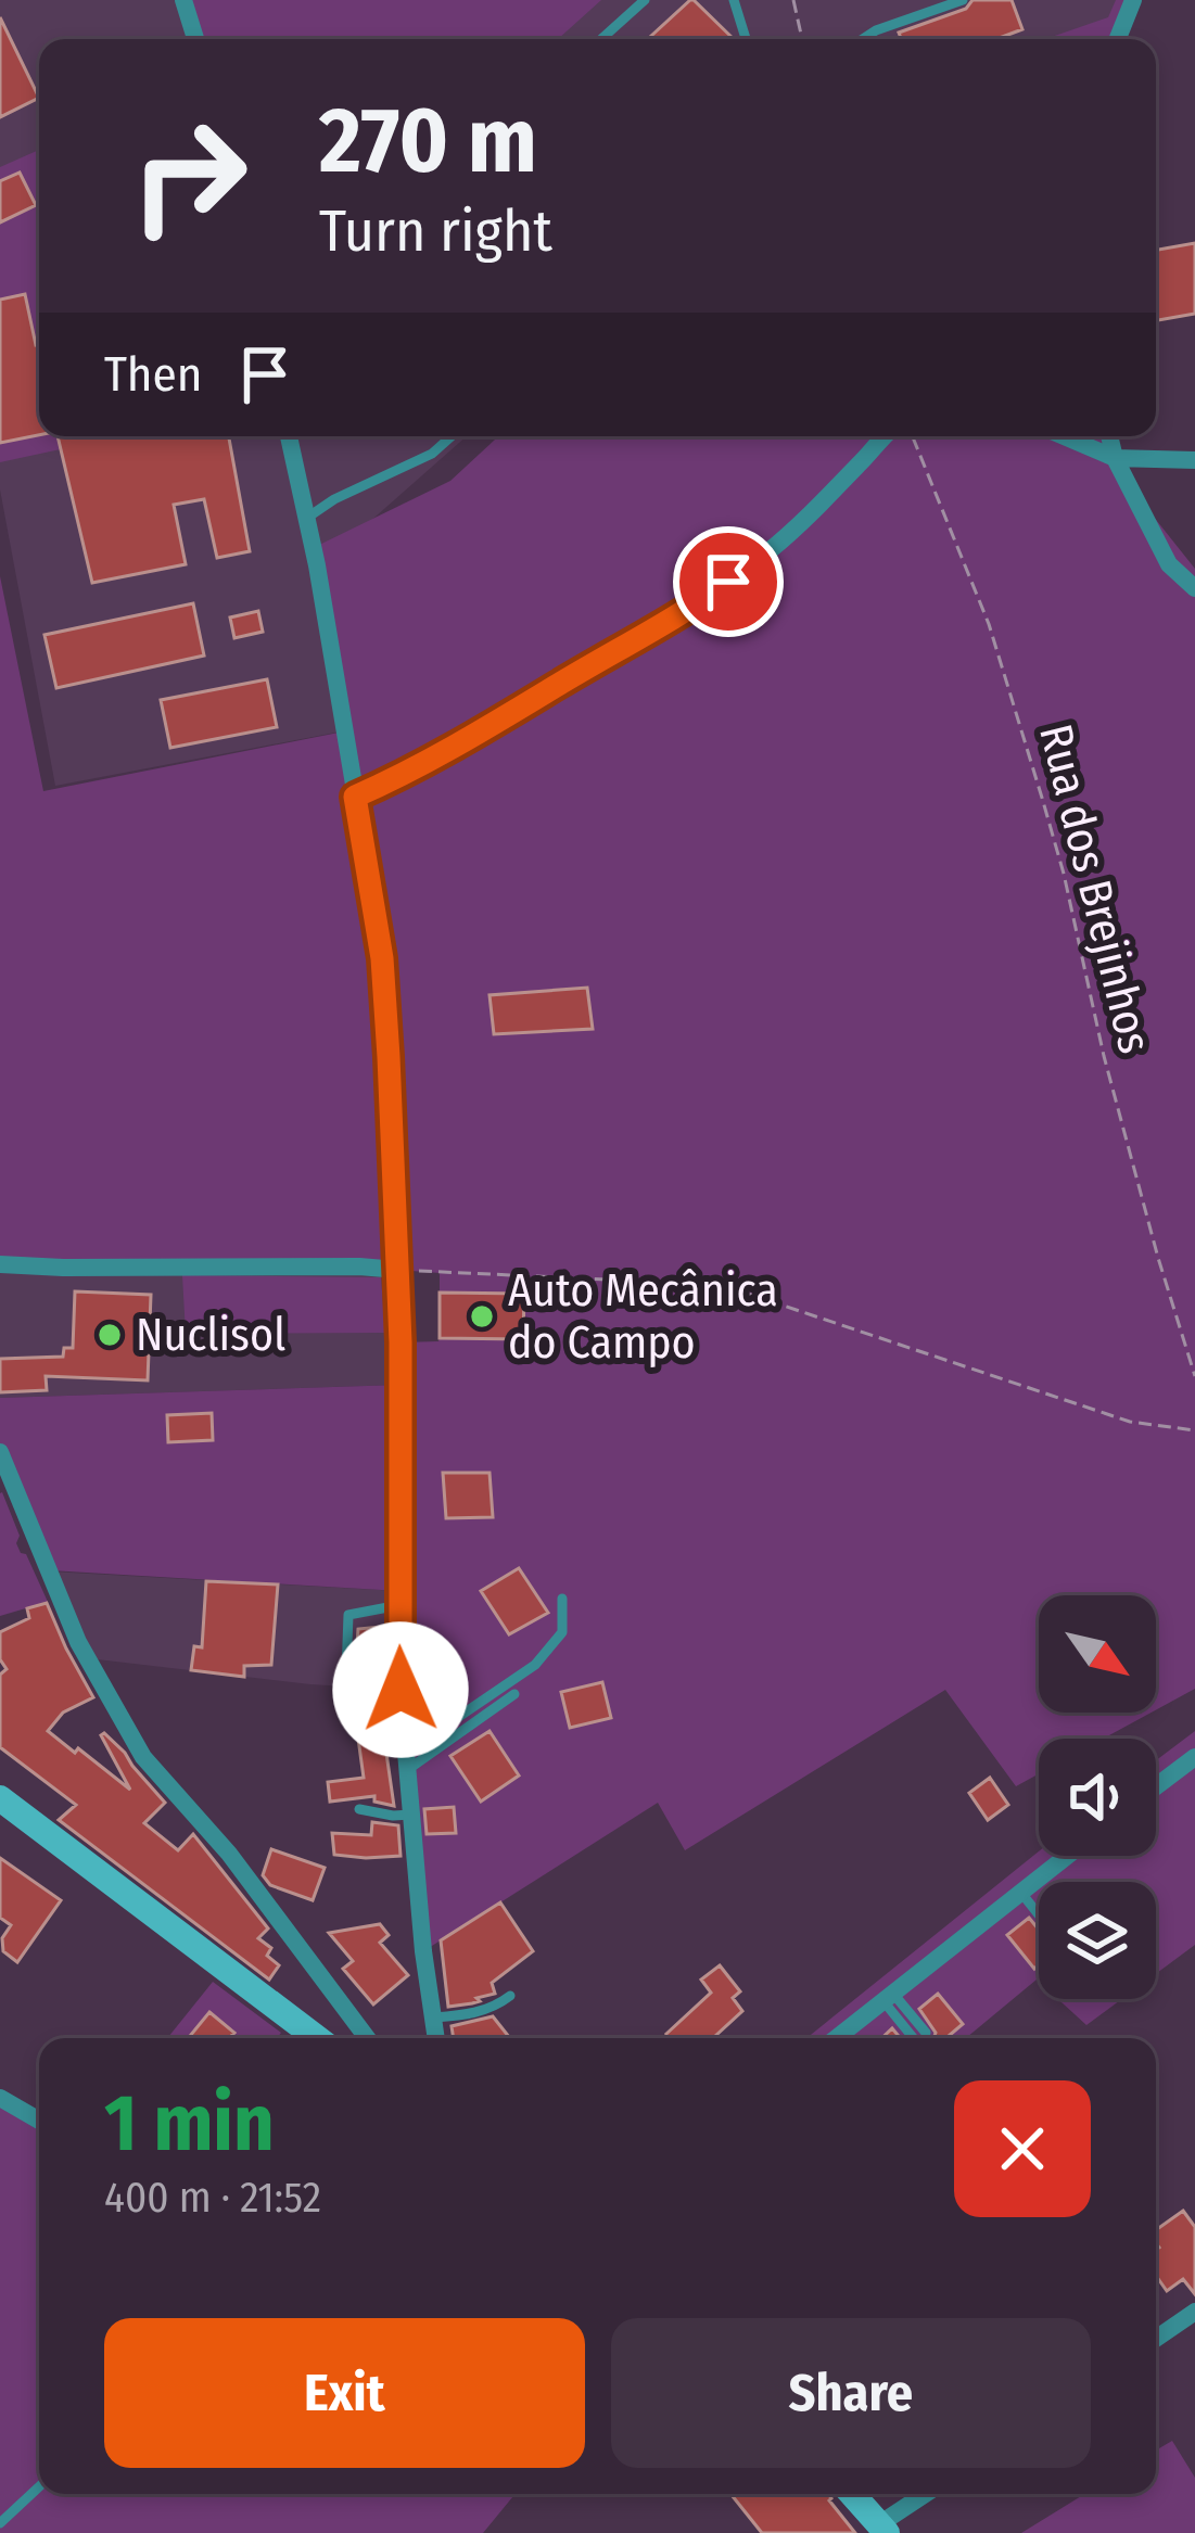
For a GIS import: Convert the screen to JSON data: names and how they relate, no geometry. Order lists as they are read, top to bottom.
{
  "streets": {
    "path": ["Rua dos Brejinhos"]
  },
  "places": ["Auto Mecânica do Campo", "Nuclisol"],
  "north": "bottom right",
  "page": {
    "turn": ["270 m", "Turn right"],
    "then": "Then",
    "heading": ["1 min", "400 m · 21:52"],
    "buttons": ["Exit", "Share"]
  }
}
